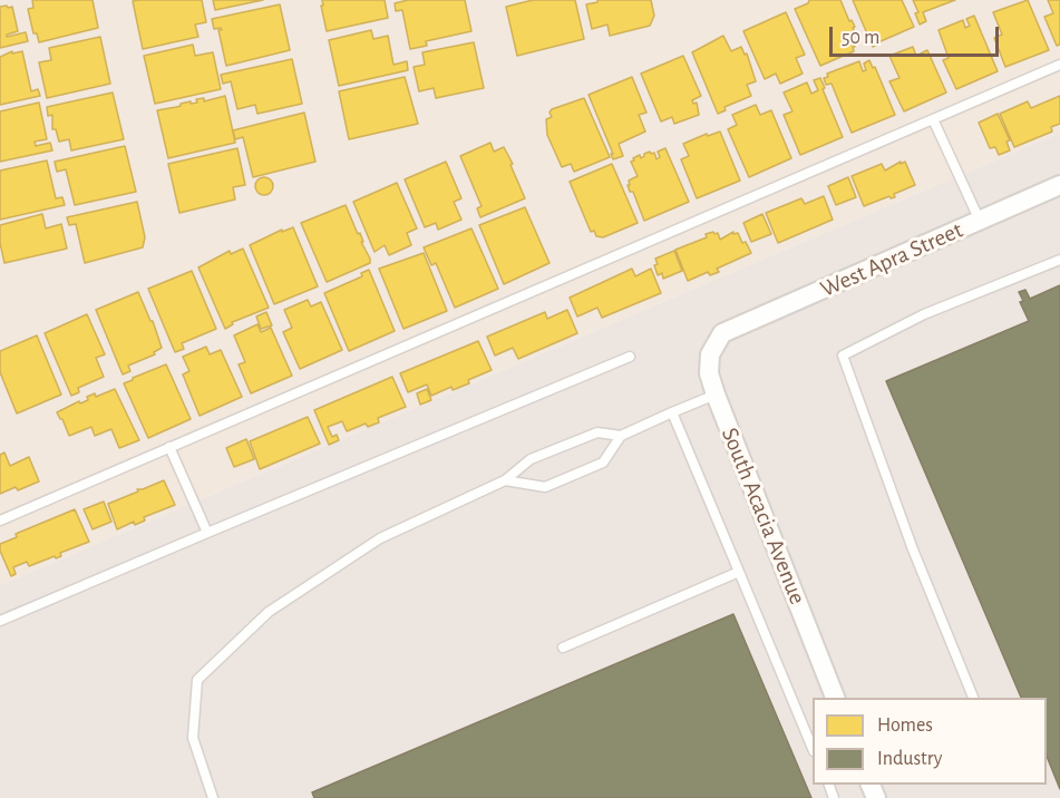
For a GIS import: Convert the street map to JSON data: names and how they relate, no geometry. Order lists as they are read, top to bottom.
{
  "streets": {
    "street": ["West Apra Street", "South Acacia Avenue"]
  },
  "crossings": [
    ["West Apra Street", "South Acacia Avenue"]
  ],
  "legend": ["Homes", "Industry"],
  "scale_bar": "50 m"
}
